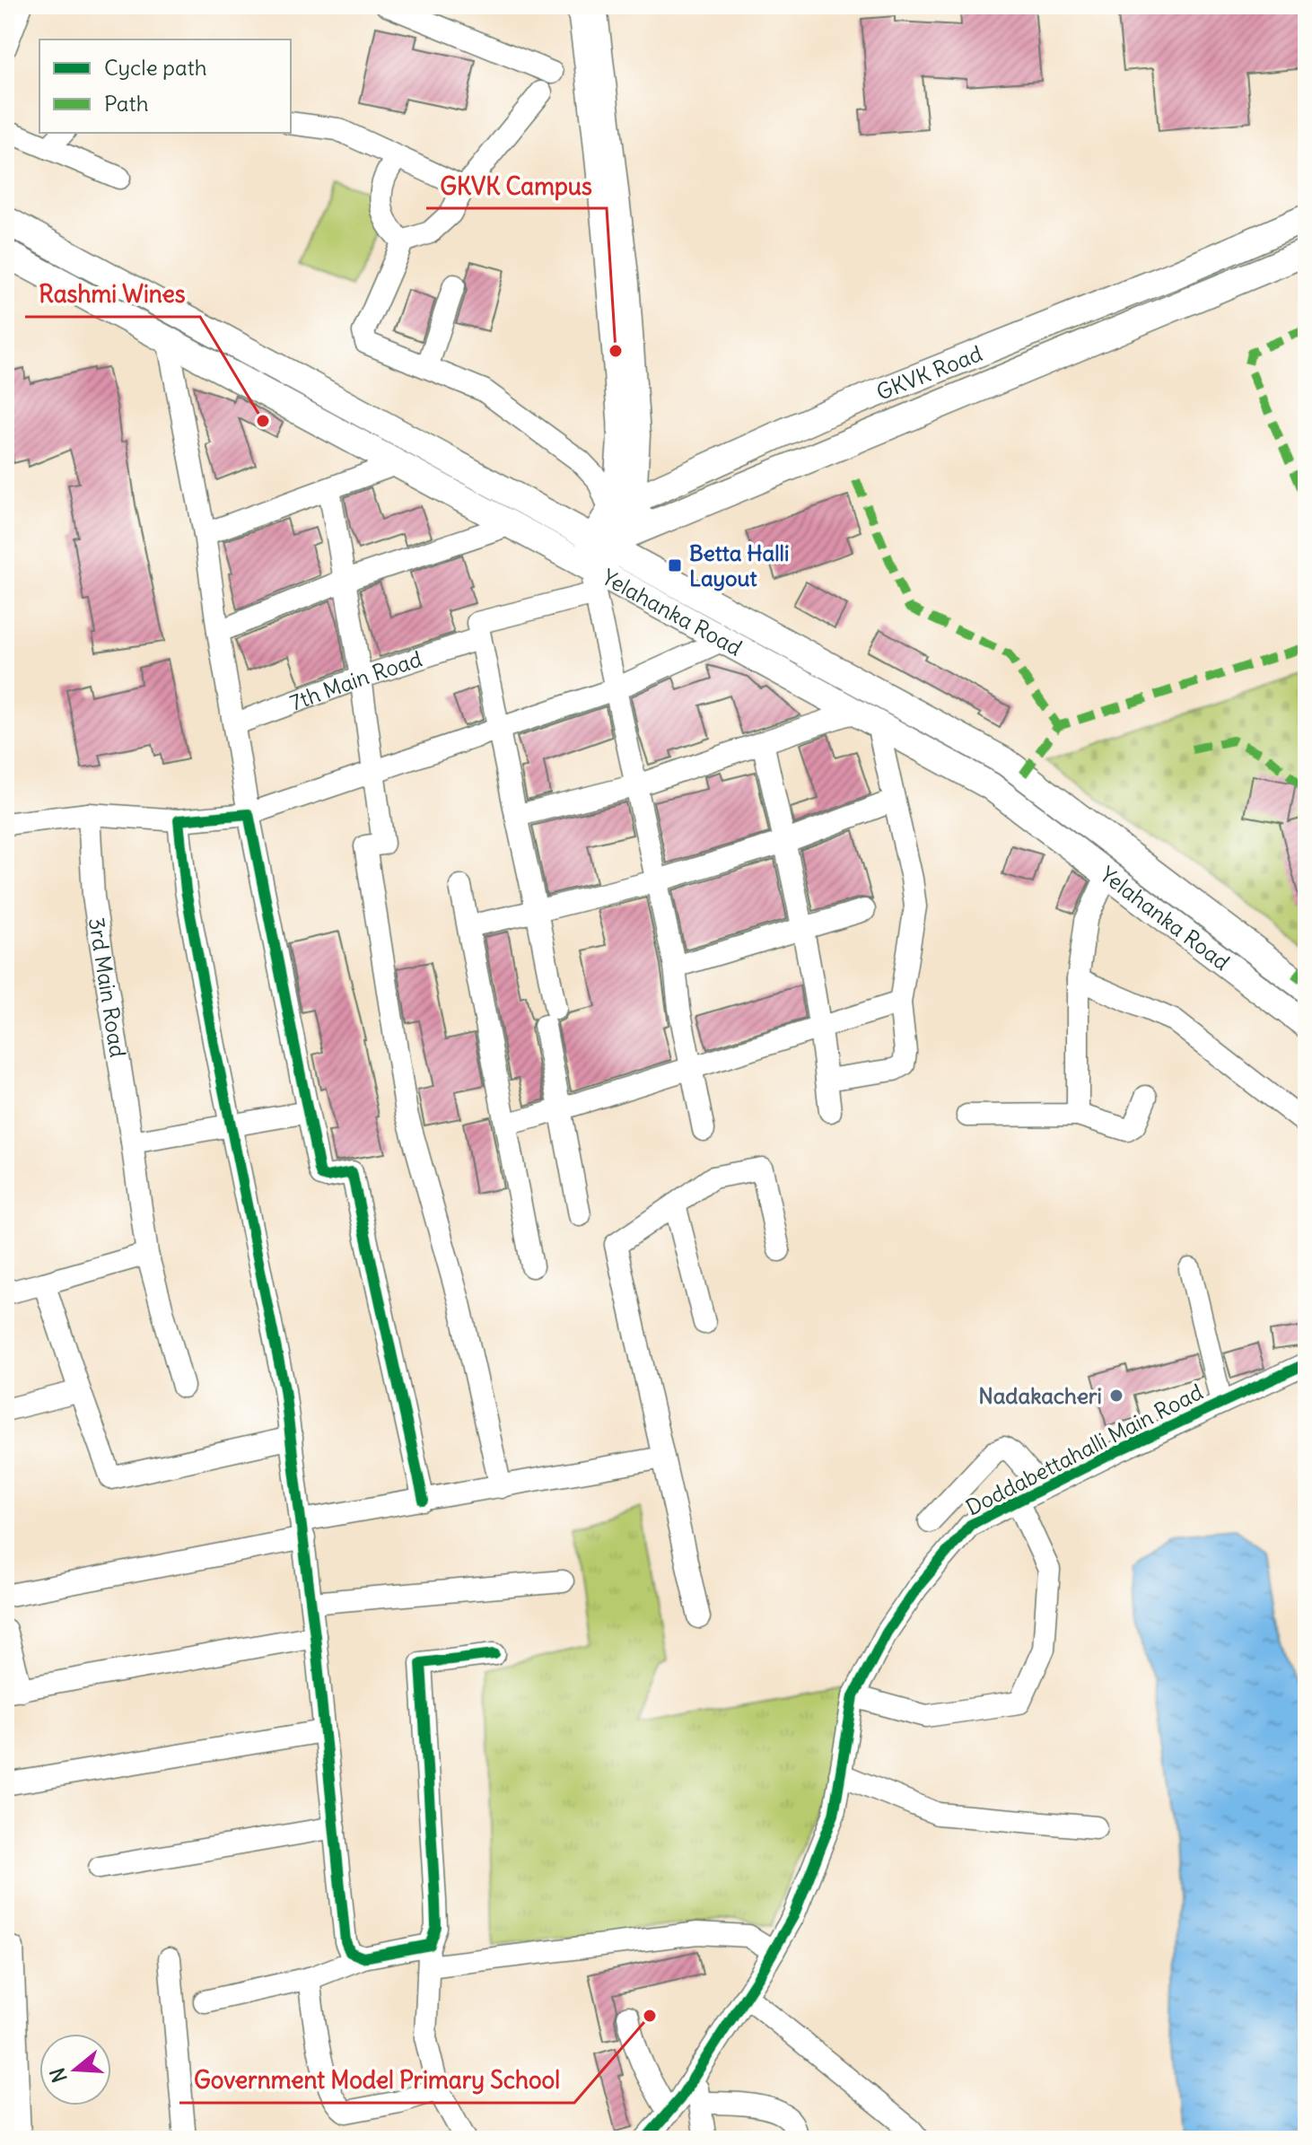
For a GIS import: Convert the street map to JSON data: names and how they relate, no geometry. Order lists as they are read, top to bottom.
{
  "streets": {
    "main road": ["GKVK Road", "Yelahanka Road"],
    "street": ["7th Main Road", "3rd Main Road", "Doddabettahalli Main Road"]
  },
  "crossings": [
    ["GKVK Road", "Yelahanka Road"]
  ],
  "places": {
    "other": [
      "GKVK Campus",
      "Rashmi Wines",
      "Nadakacheri",
      "Government Model Primary School"
    ],
    "transit": ["Betta Halli Layout"]
  },
  "legend": ["Cycle path", "Path"],
  "north": "left"
}
